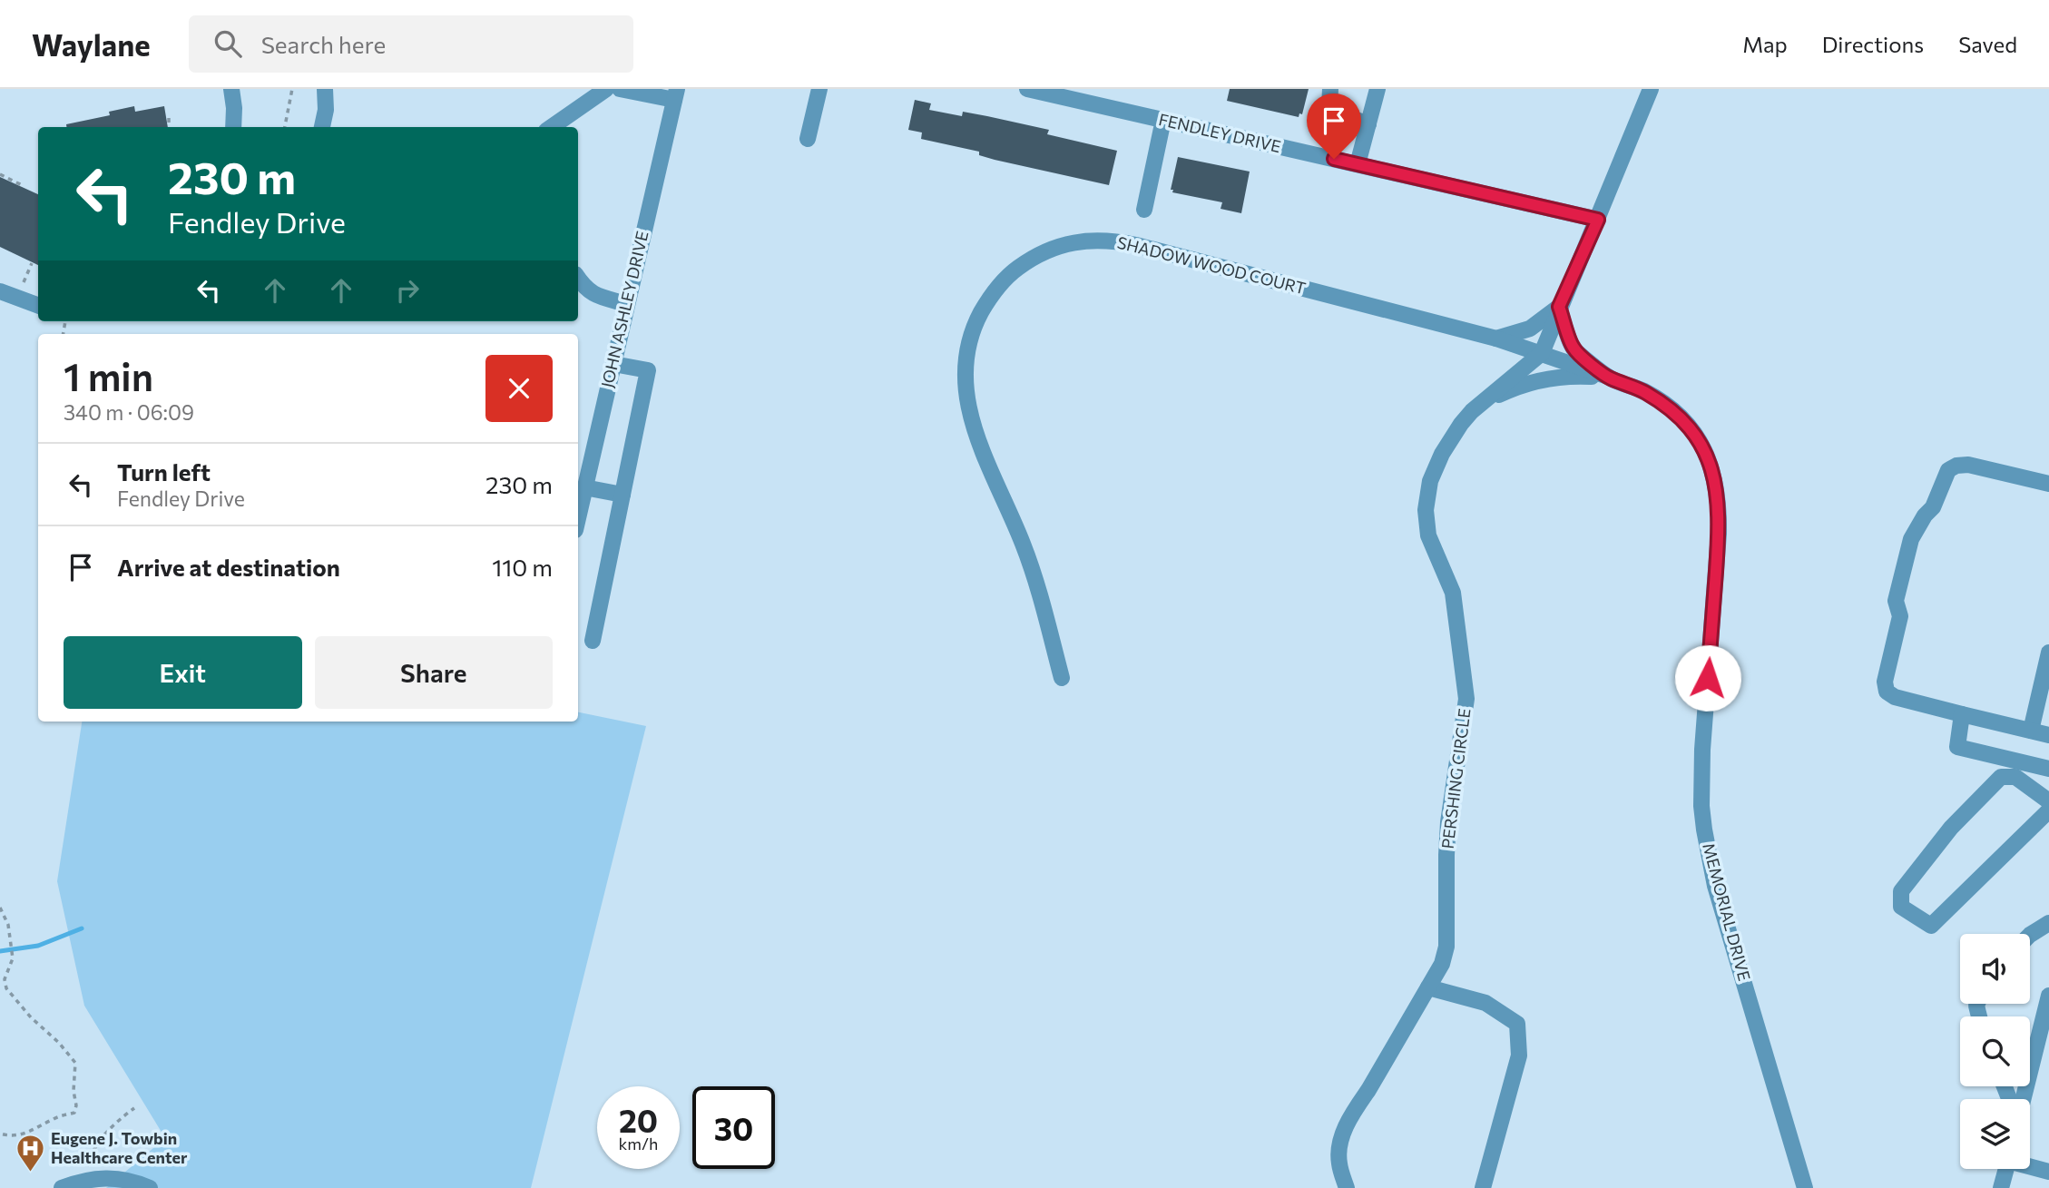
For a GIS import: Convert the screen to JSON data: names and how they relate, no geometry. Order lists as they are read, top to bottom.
{
  "streets": {
    "street": [
      "FENDLEY DRIVE",
      "SHADOW WOOD COURT",
      "JOHN ASHLEY DRIVE",
      "PERSHING CIRCLE",
      "MEMORIAL DRIVE"
    ]
  },
  "crossings": [
    ["SHADOW WOOD COURT", "PERSHING CIRCLE"],
    ["PERSHING CIRCLE", "MEMORIAL DRIVE"]
  ],
  "places": {
    "hospital": ["Eugene J. Towbin Healthcare Center"]
  },
  "page": {
    "header": "Waylane",
    "search": "Search here",
    "nav": ["Map", "Directions", "Saved"],
    "turn": ["230 m", "Fendley Drive"],
    "heading": ["1 min", "340 m · 06:09"],
    "list": [
      {
        "name": "Turn left",
        "note": "Fendley Drive",
        "value": "230 m"
      },
      {
        "name": "Arrive at destination",
        "value": "110 m"
      }
    ],
    "buttons": ["Exit", "Share"],
    "speed": "20 km/h",
    "limit": "30"
  }
}
